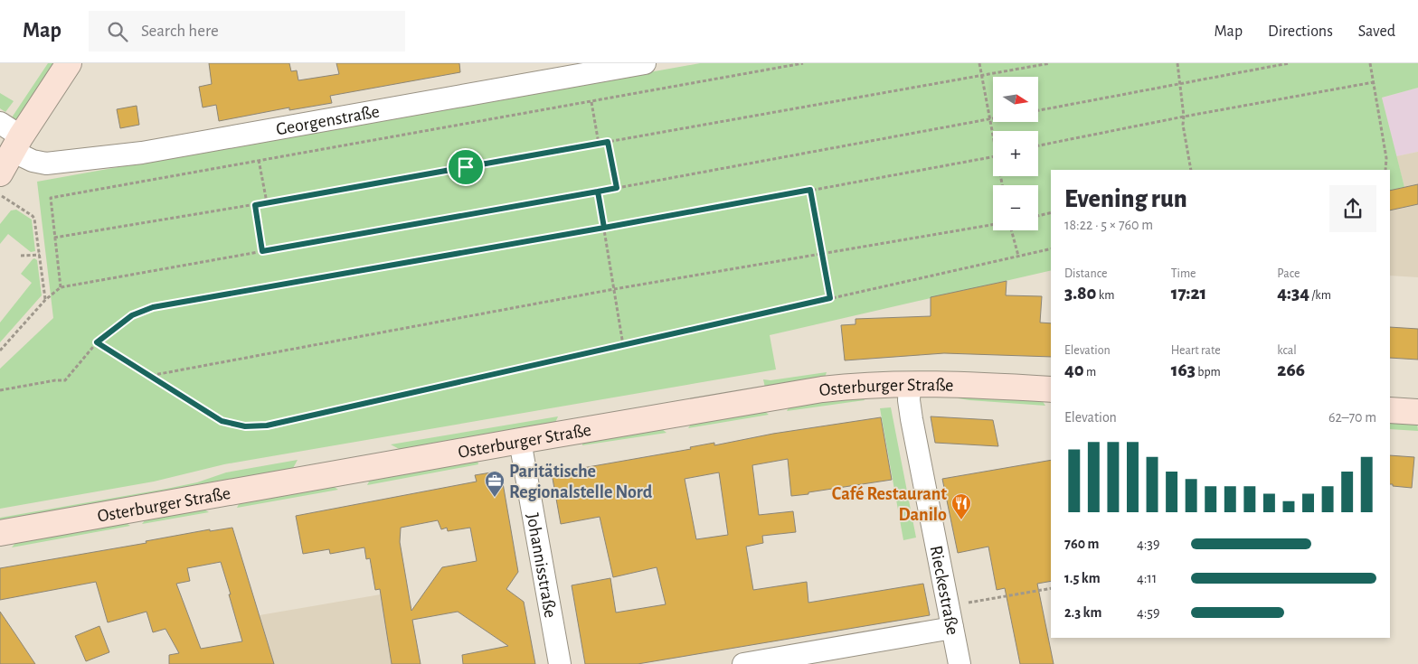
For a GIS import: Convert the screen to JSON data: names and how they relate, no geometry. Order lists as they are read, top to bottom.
{
  "streets": {
    "street": [
      "Georgenstraße",
      "Osterburger Straße",
      "Johannisstraße",
      "Rieckestraße"
    ]
  },
  "crossings": [
    ["Osterburger Straße", "Johannisstraße"],
    ["Osterburger Straße", "Rieckestraße"]
  ],
  "places": {
    "office": ["Paritätische Regionalstelle Nord"],
    "restaurant": ["Café Restaurant Danilo"]
  },
  "north": "right",
  "page": {
    "header": "Map",
    "search": "Search here",
    "nav": ["Map", "Directions", "Saved"],
    "map_buttons": ["+", "−"],
    "heading": ["Evening run", "18:22 · 5 × 760 m"],
    "stats": [
      ["Distance", "3.80 km"],
      ["Time", "17:21"],
      ["Pace", "4:34 /km"],
      ["Elevation", "40 m"],
      ["Heart rate", "163 bpm"],
      ["kcal", "266"]
    ],
    "chart": ["Elevation", "62–70 m"],
    "list": [
      {
        "name": "760 m",
        "note": "4:39"
      },
      {
        "name": "1.5 km",
        "note": "4:11"
      },
      {
        "name": "2.3 km",
        "note": "4:59"
      }
    ]
  }
}
